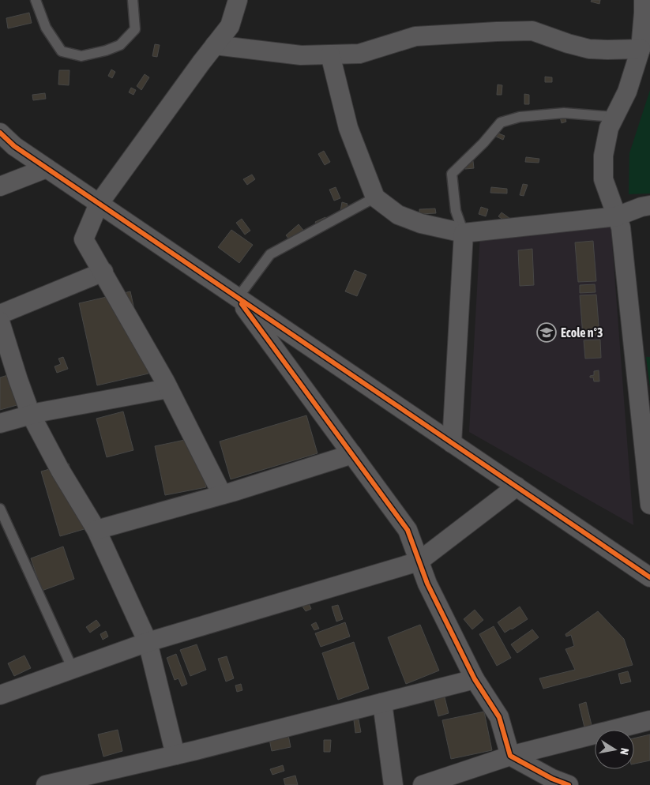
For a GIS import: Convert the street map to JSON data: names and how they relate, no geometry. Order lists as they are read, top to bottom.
{
  "places": {
    "school or university": ["Ecole n°3"]
  },
  "north": "right"
}
